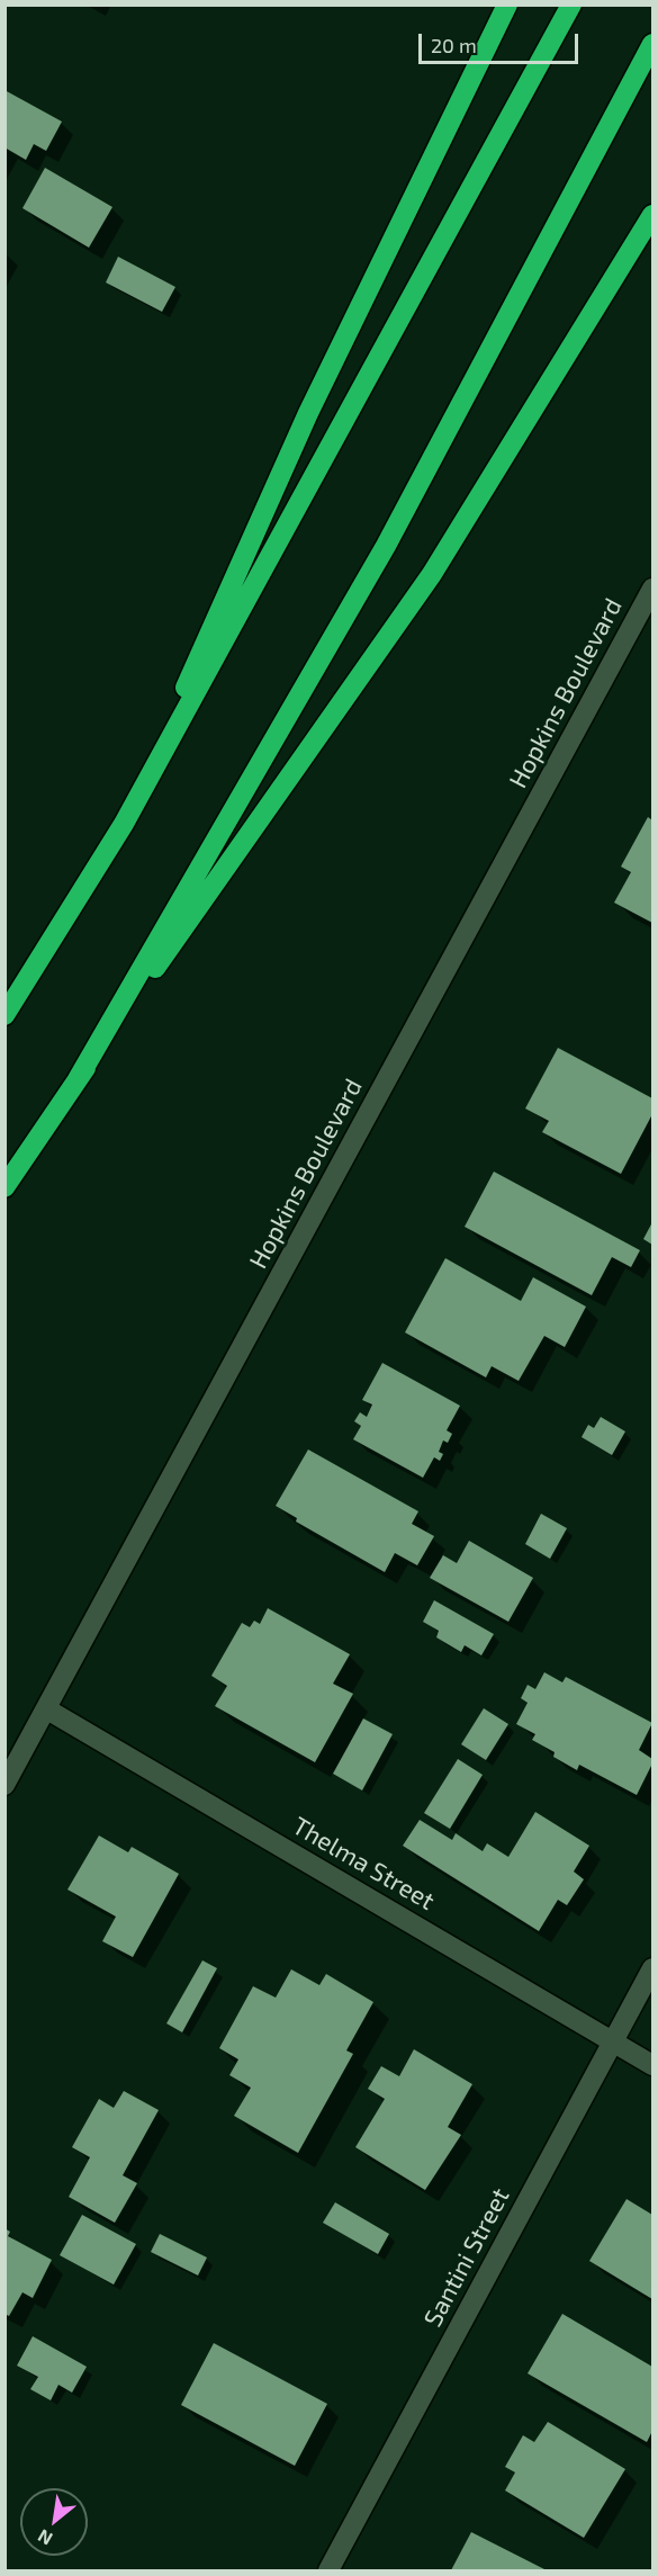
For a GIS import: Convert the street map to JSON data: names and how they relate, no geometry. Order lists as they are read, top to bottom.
{
  "streets": {
    "street": ["Hopkins Boulevard", "Thelma Street", "Santini Street"]
  },
  "crossings": [
    ["Hopkins Boulevard", "Thelma Street"],
    ["Thelma Street", "Santini Street"]
  ],
  "scale_bar": "20 m",
  "north": "bottom left"
}
